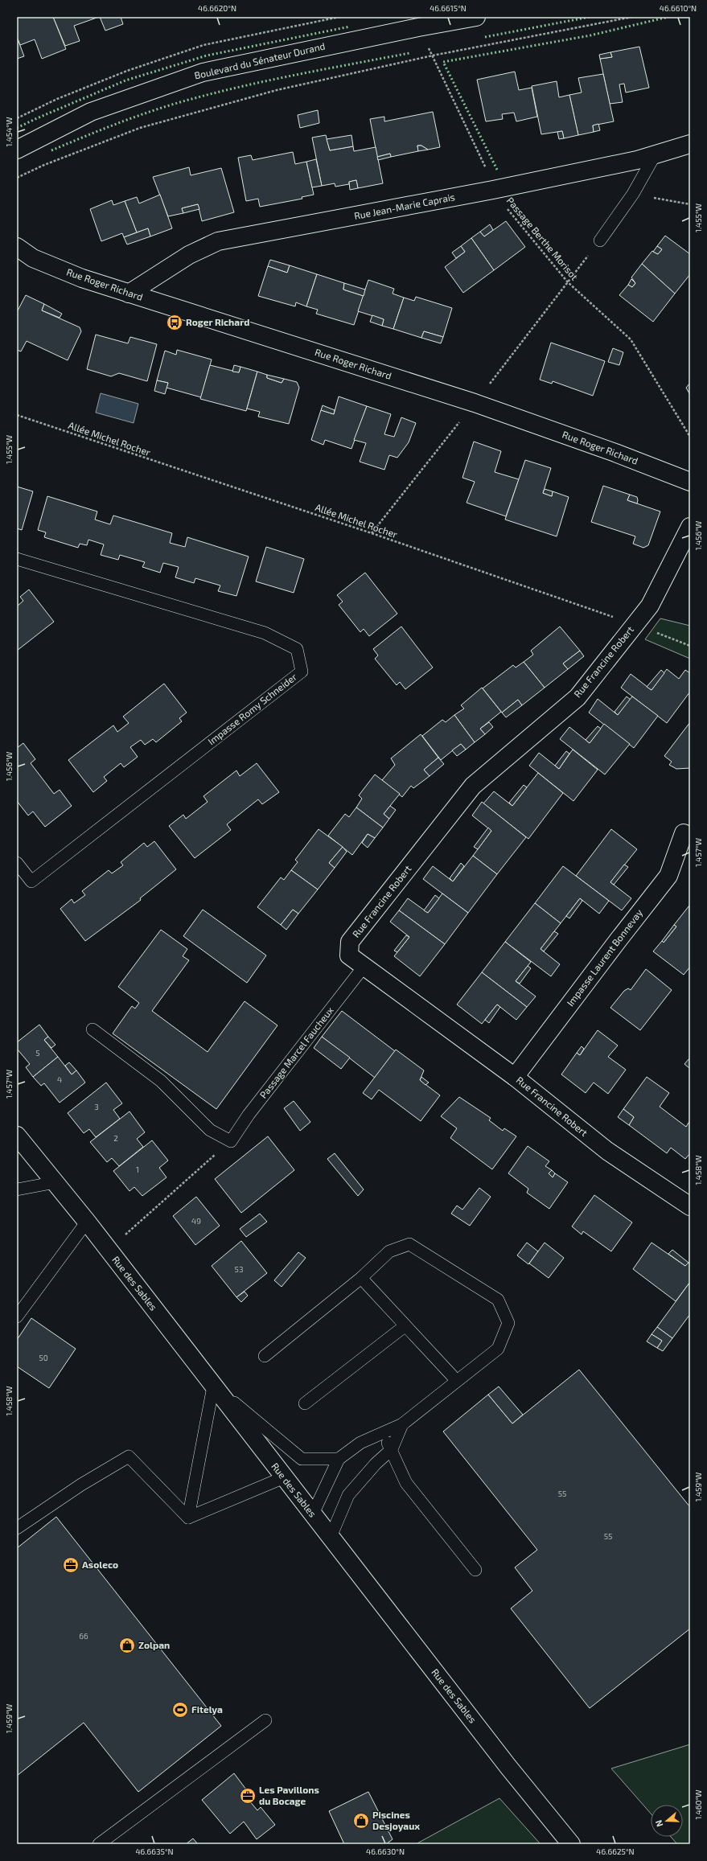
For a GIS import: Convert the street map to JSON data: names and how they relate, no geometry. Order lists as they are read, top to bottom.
{
  "streets": {
    "street": [
      "Boulevard du Sénateur Durand",
      "Rue Jean-Marie Caprais",
      "Rue Roger Richard",
      "Rue Francine Robert",
      "Impasse Laurent Bonnevay",
      "Rue des Sables"
    ],
    "lane": ["Impasse Romy Schneider", "Passage Marcel Faucheux"],
    "path": ["Passage Berthe Morisot", "Allée Michel Rocher"]
  },
  "crossings": [
    ["Boulevard du Sénateur Durand", "Passage Berthe Morisot"],
    ["Rue Jean-Marie Caprais", "Passage Berthe Morisot"],
    ["Rue Jean-Marie Caprais", "Rue Roger Richard"],
    ["Allée Michel Rocher", "Rue Francine Robert"],
    ["Rue Francine Robert", "Impasse Laurent Bonnevay"],
    ["Rue Francine Robert", "Passage Marcel Faucheux"]
  ],
  "places": {
    "bus stop": ["Roger Richard"],
    "office": ["Asoleco", "Les Pavillons du Bocage"],
    "shop": ["Zolpan", "Piscines Desjoyaux"],
    "sports": ["Fitelya"]
  },
  "house_numbers": [
    "5",
    "4",
    "3",
    "2",
    "1",
    "49",
    "53",
    "50",
    "55",
    "55",
    "66"
  ],
  "north": "left",
  "coordinates": [
    "46.6620°N",
    "46.6615°N",
    "46.6610°N",
    "1.454°W",
    "1.455°W",
    "1.456°W",
    "1.457°W",
    "1.458°W",
    "1.459°W",
    "1.460°W",
    "46.6635°N",
    "46.6630°N",
    "46.6625°N"
  ]
}
